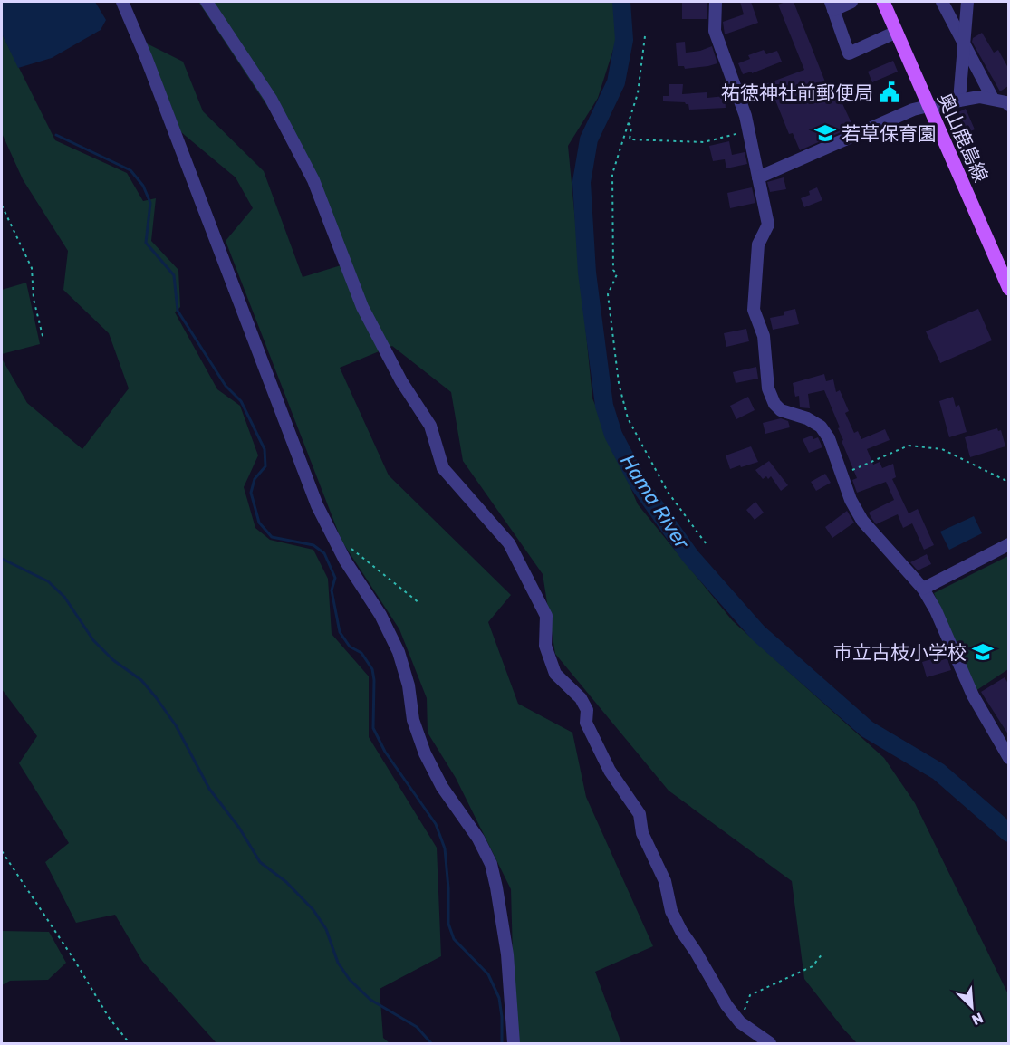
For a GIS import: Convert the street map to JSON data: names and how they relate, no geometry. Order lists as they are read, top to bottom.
{
  "streets": {
    "main road": ["奥山鹿島線"]
  },
  "water": ["Hama River"],
  "places": {
    "public building": ["祐徳神社前郵便局"],
    "school or university": ["若草保育園", "市立古枝小学校"]
  },
  "north": "bottom right"
}
